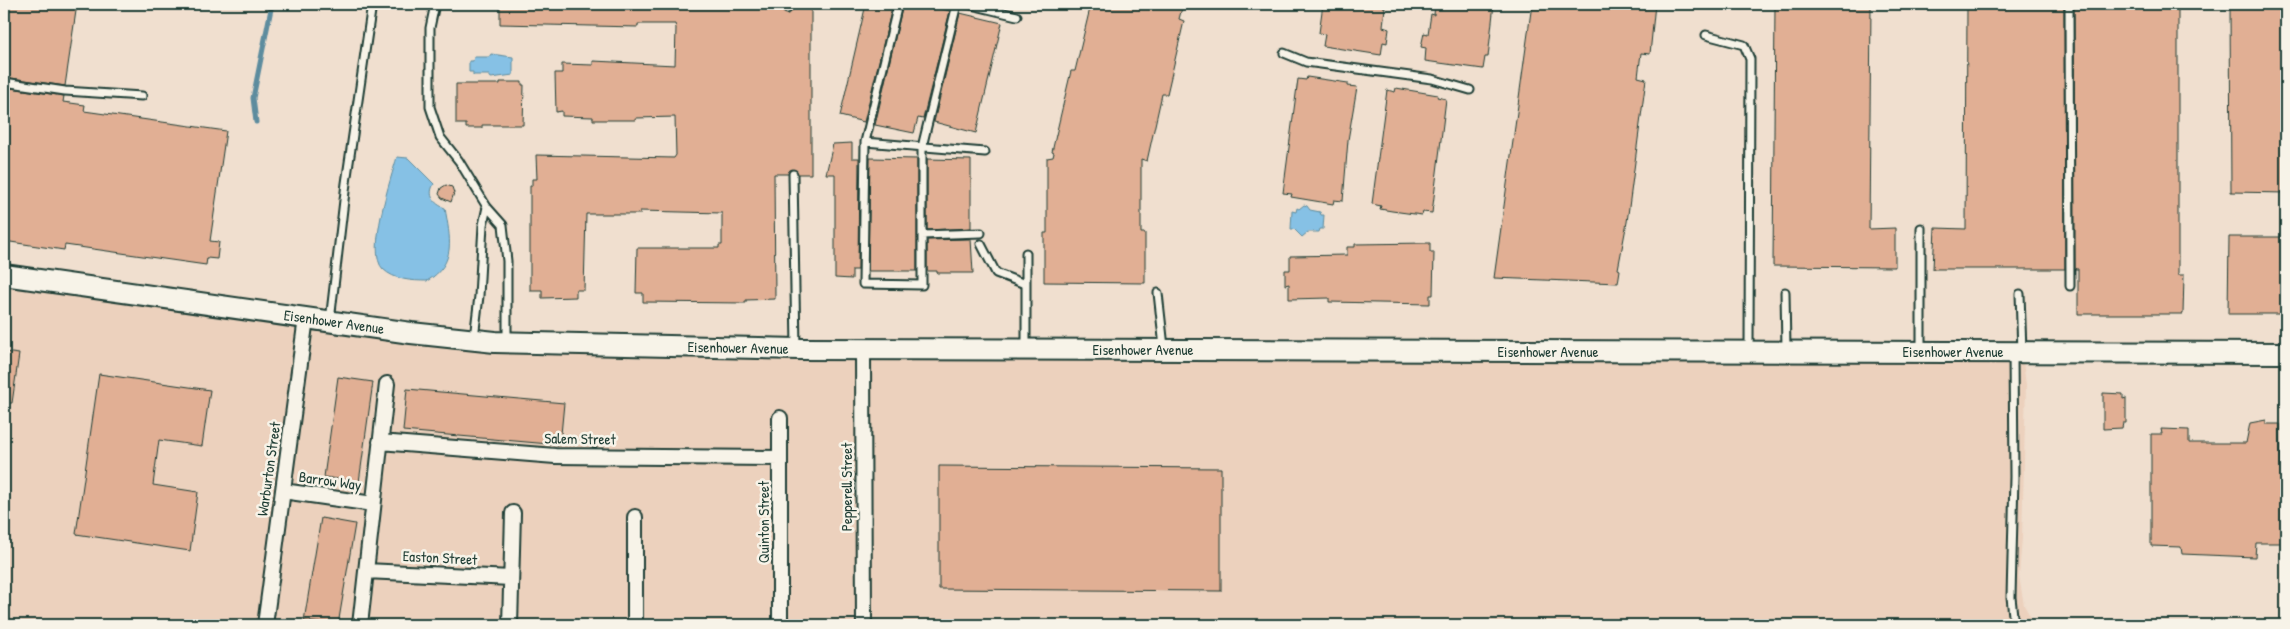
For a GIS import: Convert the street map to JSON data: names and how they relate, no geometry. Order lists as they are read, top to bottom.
{
  "streets": {
    "main road": ["Eisenhower Avenue"],
    "street": [
      "Salem Street",
      "Warburton Street",
      "Barrow Way",
      "Pepperell Street",
      "Quinton Street",
      "Easton Street"
    ]
  },
  "crossings": [
    ["Eisenhower Avenue", "Warburton Street"],
    ["Eisenhower Avenue", "Pepperell Street"],
    ["Salem Street", "Quinton Street"],
    ["Warburton Street", "Barrow Way"]
  ]
}
